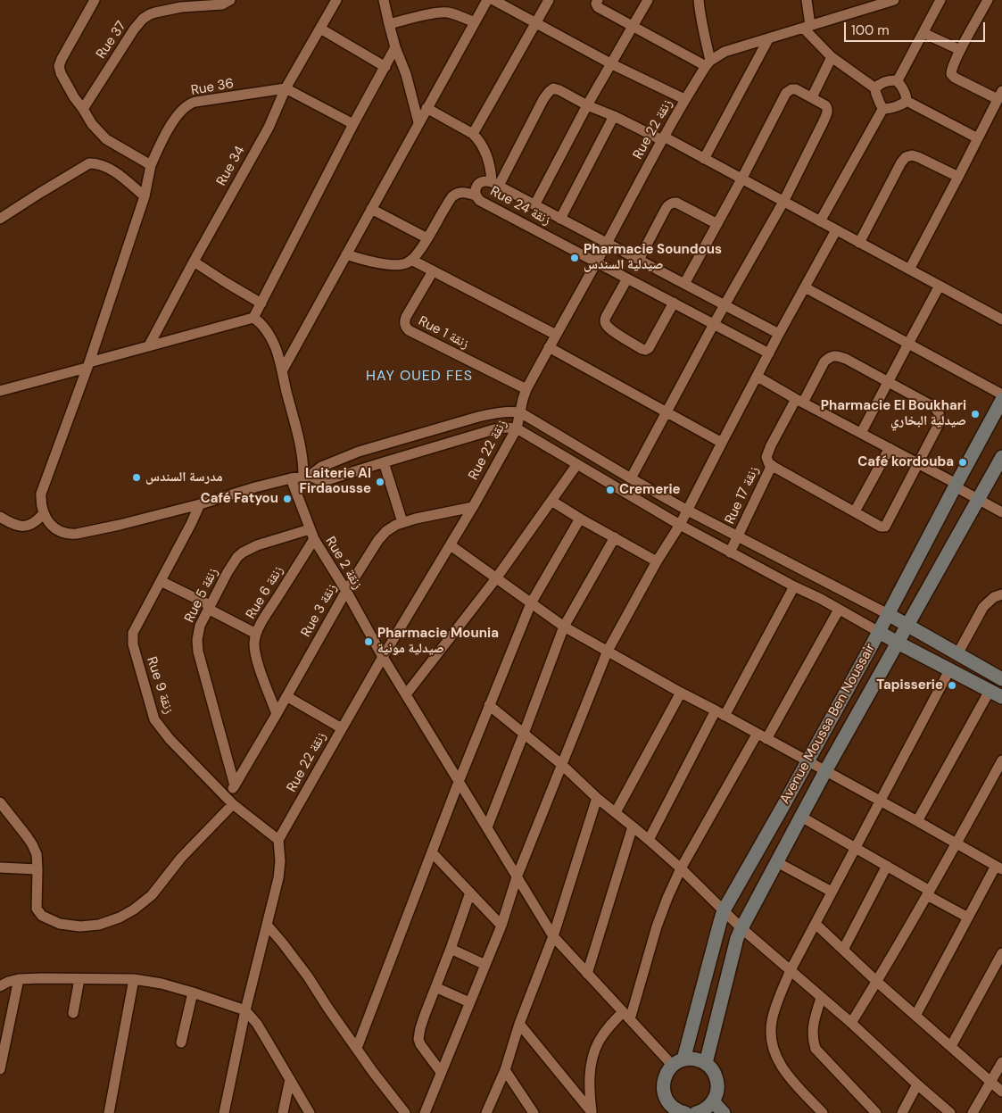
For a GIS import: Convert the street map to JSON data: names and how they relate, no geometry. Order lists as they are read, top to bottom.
{
  "streets": {
    "street": [
      "Rue 37",
      "Rue 36",
      "Rue 22 زنقة",
      "Rue 34",
      "Rue 24 زنقة",
      "Rue 1 زنقة",
      "Rue 17 زنقة",
      "Rue 2 زنقة",
      "Rue 6 زنقة",
      "Rue 5 زنقة",
      "Rue 3 زنقة",
      "Rue 9 زنقة",
      "Avenue Moussa Ben Noussair"
    ]
  },
  "crossings": [
    ["Rue 36", "Rue 34"],
    ["Rue 22 زنقة", "Rue 24 زنقة"],
    ["Rue 22 زنقة", "Rue 1 زنقة"],
    ["Rue 22 زنقة", "Rue 2 زنقة"],
    ["Rue 22 زنقة", "Rue 3 زنقة"],
    ["Rue 22 زنقة", "Rue 9 زنقة"],
    ["Rue 2 زنقة", "Rue 6 زنقة"],
    ["Rue 2 زنقة", "Rue 5 زنقة"],
    ["Rue 2 زنقة", "Rue 3 زنقة"],
    ["Rue 2 زنقة", "Avenue Moussa Ben Noussair"],
    ["Rue 6 زنقة", "Rue 3 زنقة"],
    ["Rue 5 زنقة", "Rue 3 زنقة"]
  ],
  "districts": ["HAY OUED FES"],
  "places": [
    "Pharmacie Soundous صيدلية السندس",
    "Pharmacie El Boukhari صيدلية البخاري",
    "Café kordouba",
    "مدرسة السندس",
    "Laiterie Al Firdaousse",
    "Cremerie",
    "Café Fatyou",
    "Pharmacie Mounia صيدلية مونية",
    "Tapisserie"
  ],
  "scale_bar": "100 m"
}
